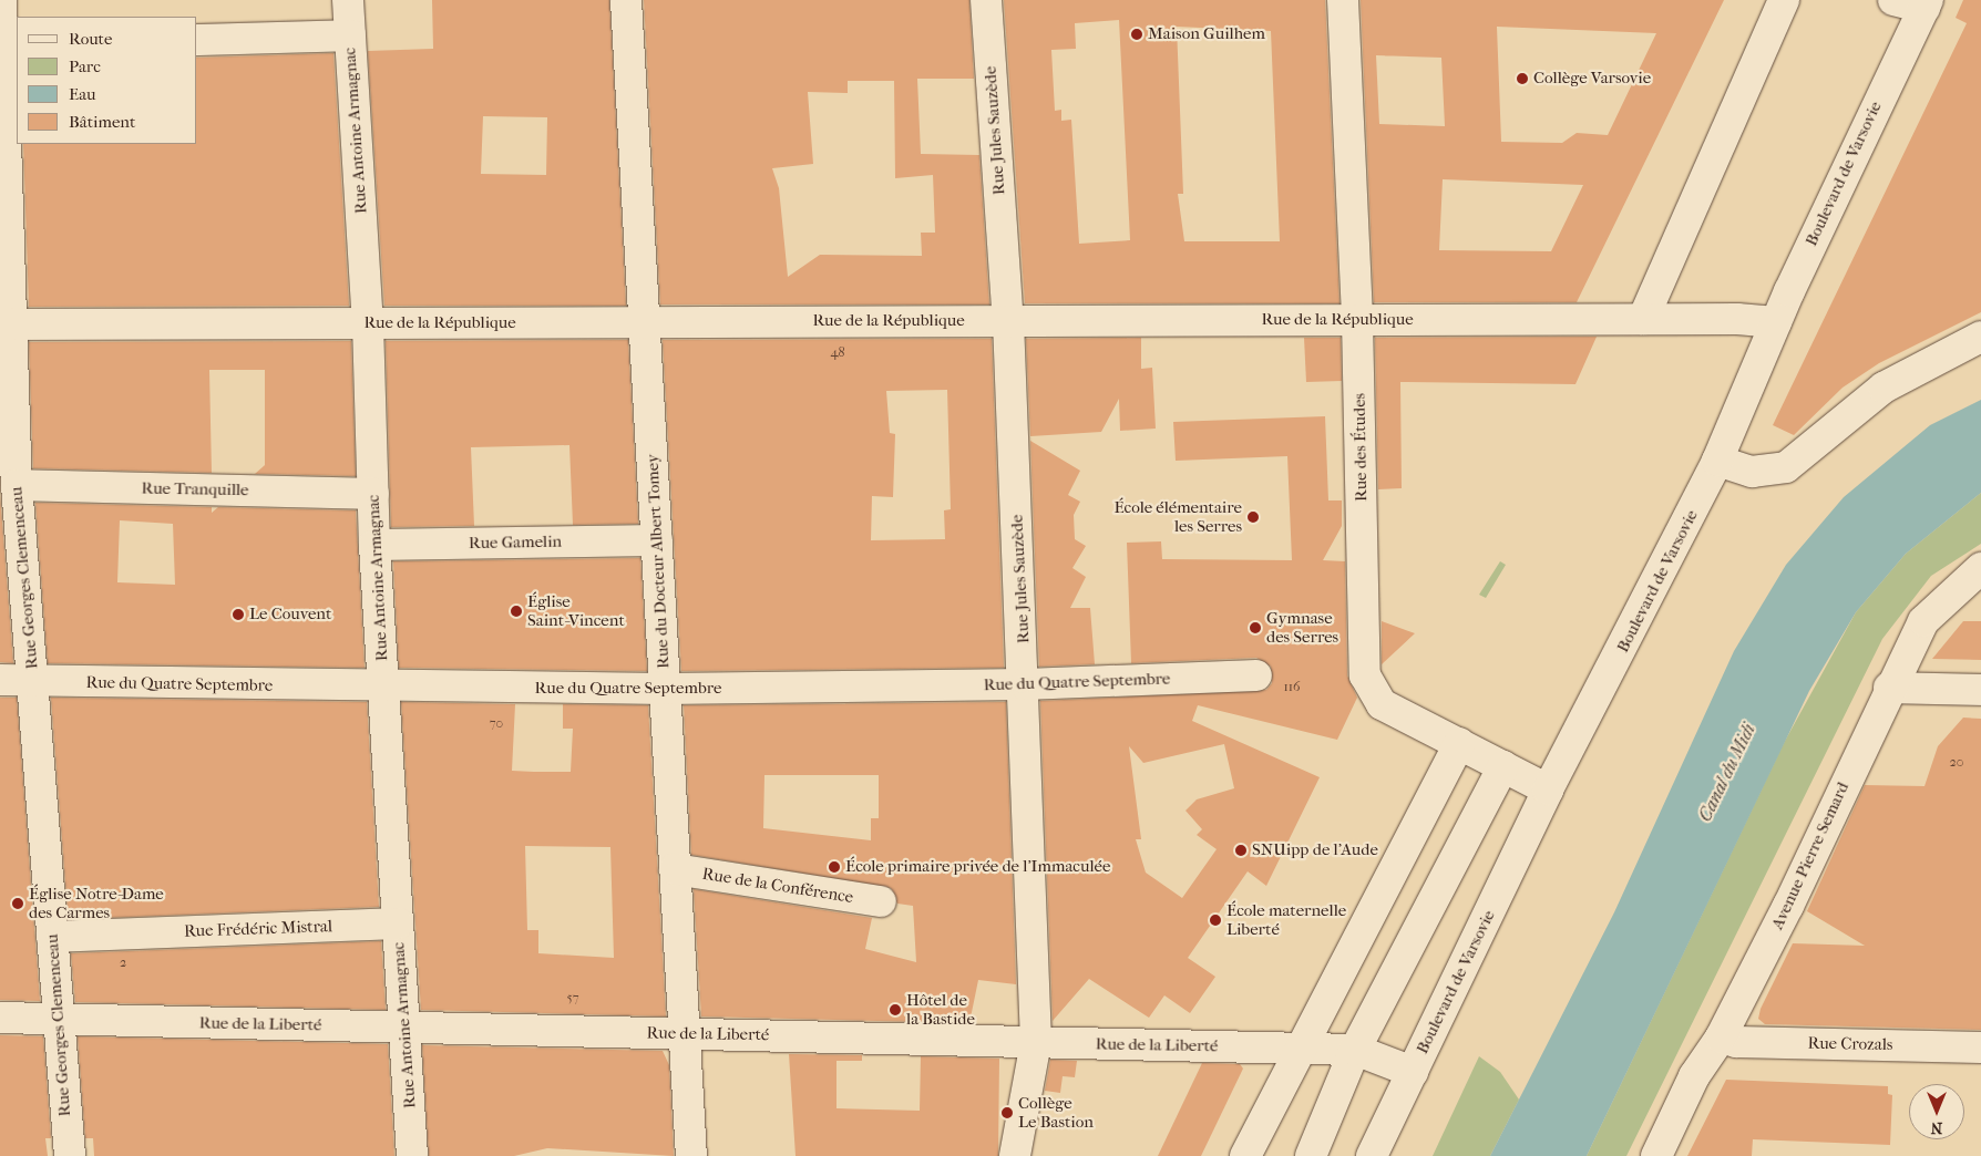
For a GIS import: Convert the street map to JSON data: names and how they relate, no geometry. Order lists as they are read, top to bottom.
{
  "streets": {
    "street": [
      "Rue Antoine Armagnac",
      "Rue Jules Sauzède",
      "Boulevard de Varsovie",
      "Rue de la République",
      "Rue des Études",
      "Rue Tranquille",
      "Rue Gamelin",
      "Rue du Docteur Albert Tomey",
      "Rue Georges Clemenceau",
      "Rue du Quatre Septembre",
      "Avenue Pierre Semard",
      "Rue de la Conférence",
      "Rue Frédéric Mistral",
      "Rue de la Liberté",
      "Rue Crozals"
    ]
  },
  "crossings": [
    ["Rue Antoine Armagnac", "Rue de la République"],
    ["Rue Antoine Armagnac", "Rue Tranquille"],
    ["Rue Antoine Armagnac", "Rue Gamelin"],
    ["Rue Antoine Armagnac", "Rue du Quatre Septembre"],
    ["Rue Antoine Armagnac", "Rue Frédéric Mistral"],
    ["Rue Antoine Armagnac", "Rue de la Liberté"],
    ["Rue Jules Sauzède", "Rue de la République"],
    ["Rue Jules Sauzède", "Rue du Quatre Septembre"],
    ["Rue Jules Sauzède", "Rue de la Liberté"],
    ["Boulevard de Varsovie", "Rue de la République"],
    ["Boulevard de Varsovie", "Rue des Études"],
    ["Boulevard de Varsovie", "Rue de la Liberté"],
    ["Rue de la République", "Rue des Études"],
    ["Rue de la République", "Rue du Docteur Albert Tomey"],
    ["Rue de la République", "Rue Georges Clemenceau"],
    ["Rue Tranquille", "Rue Georges Clemenceau"],
    ["Rue Gamelin", "Rue du Docteur Albert Tomey"],
    ["Rue du Docteur Albert Tomey", "Rue du Quatre Septembre"],
    ["Rue du Docteur Albert Tomey", "Rue de la Conférence"],
    ["Rue du Docteur Albert Tomey", "Rue de la Liberté"],
    ["Rue Georges Clemenceau", "Rue du Quatre Septembre"],
    ["Rue Georges Clemenceau", "Rue Frédéric Mistral"],
    ["Rue Georges Clemenceau", "Rue de la Liberté"],
    ["Avenue Pierre Semard", "Rue Crozals"]
  ],
  "water": ["Canal du Midi"],
  "places": [
    "Maison Guilhem",
    "Collège Varsovie",
    "École élémentaire les Serres",
    "Église Saint-Vincent",
    "Le Couvent",
    "Gymnase des Serres",
    "SNUipp de l'Aude",
    "École primaire privée de l'Immaculée",
    "Église Notre-Dame des Carmes",
    "École maternelle Liberté",
    "Hôtel de la Bastide",
    "Collège Le Bastion"
  ],
  "house_numbers": [
    "48",
    "116",
    "70",
    "20",
    "2",
    "57"
  ],
  "legend": [
    "Route",
    "Parc",
    "Eau",
    "Bâtiment"
  ],
  "north": "bottom"
}
